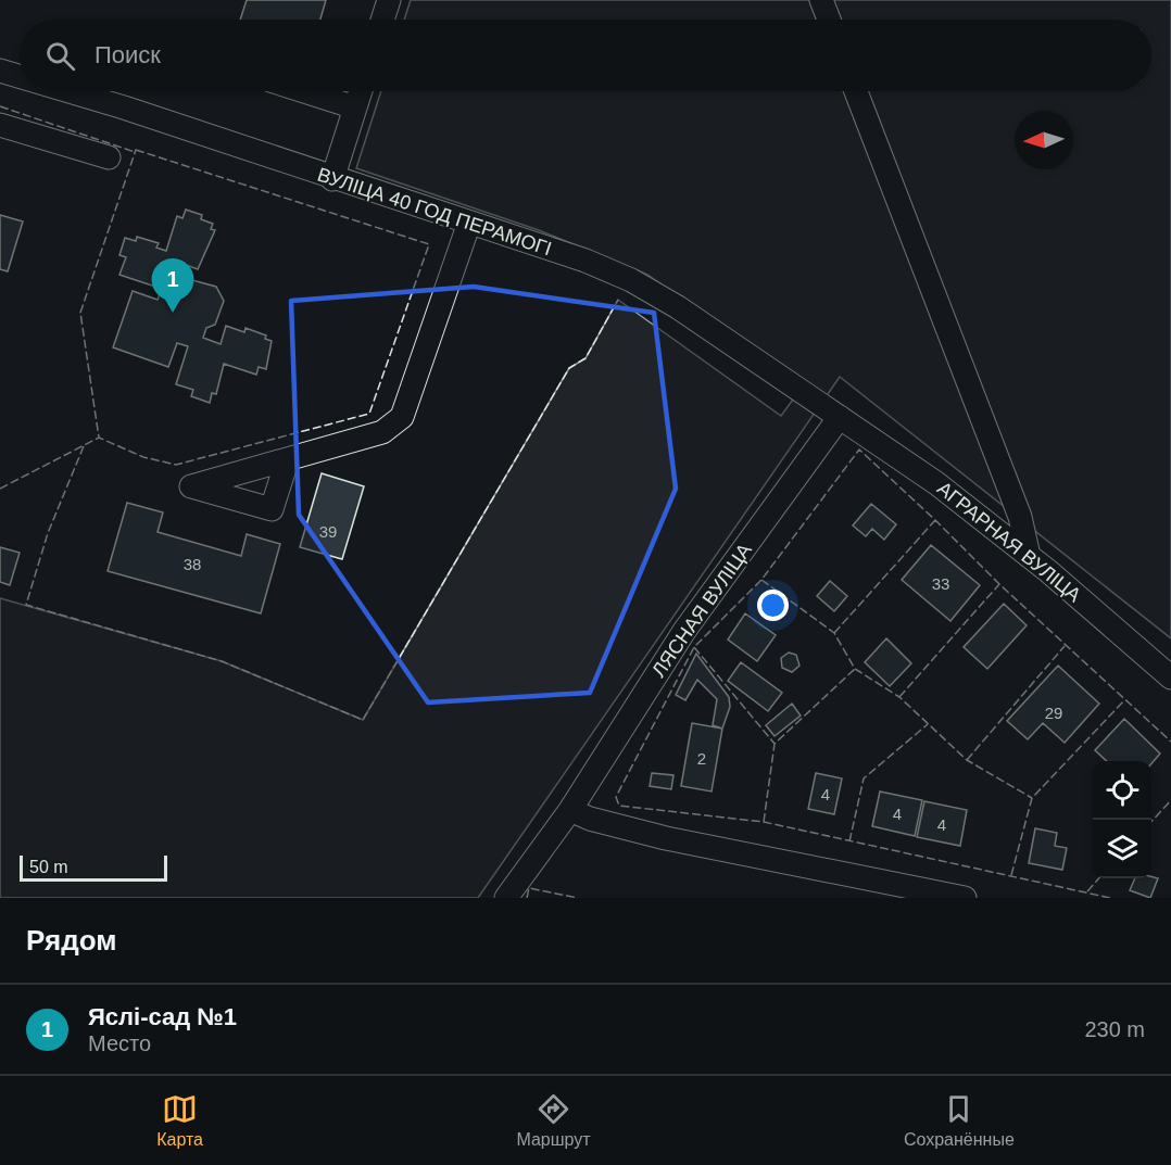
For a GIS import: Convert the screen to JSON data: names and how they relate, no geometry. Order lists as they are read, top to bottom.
{
  "streets": {
    "street": ["ВУЛІЦА 40 ГОД ПЕРАМОГІ", "АГРАРНАЯ ВУЛІЦА", "ЛЯСНАЯ ВУЛІЦА"]
  },
  "crossings": [
    ["ВУЛІЦА 40 ГОД ПЕРАМОГІ", "АГРАРНАЯ ВУЛІЦА"],
    ["ВУЛІЦА 40 ГОД ПЕРАМОГІ", "ЛЯСНАЯ ВУЛІЦА"],
    ["АГРАРНАЯ ВУЛІЦА", "ЛЯСНАЯ ВУЛІЦА"]
  ],
  "house_numbers": [
    "39",
    "38",
    "33",
    "29",
    "2",
    "4",
    "4",
    "4"
  ],
  "scale_bar": "50 m",
  "north": "left",
  "page": {
    "search": "Поиск",
    "pins": "1",
    "scale": "50 m",
    "heading": "Рядом",
    "list": [
      {
        "mark": "1",
        "name": "Яслі-сад №1",
        "note": "Место",
        "value": "230 m"
      }
    ],
    "nav": ["Карта", "Маршрут", "Сохранённые"]
  }
}
